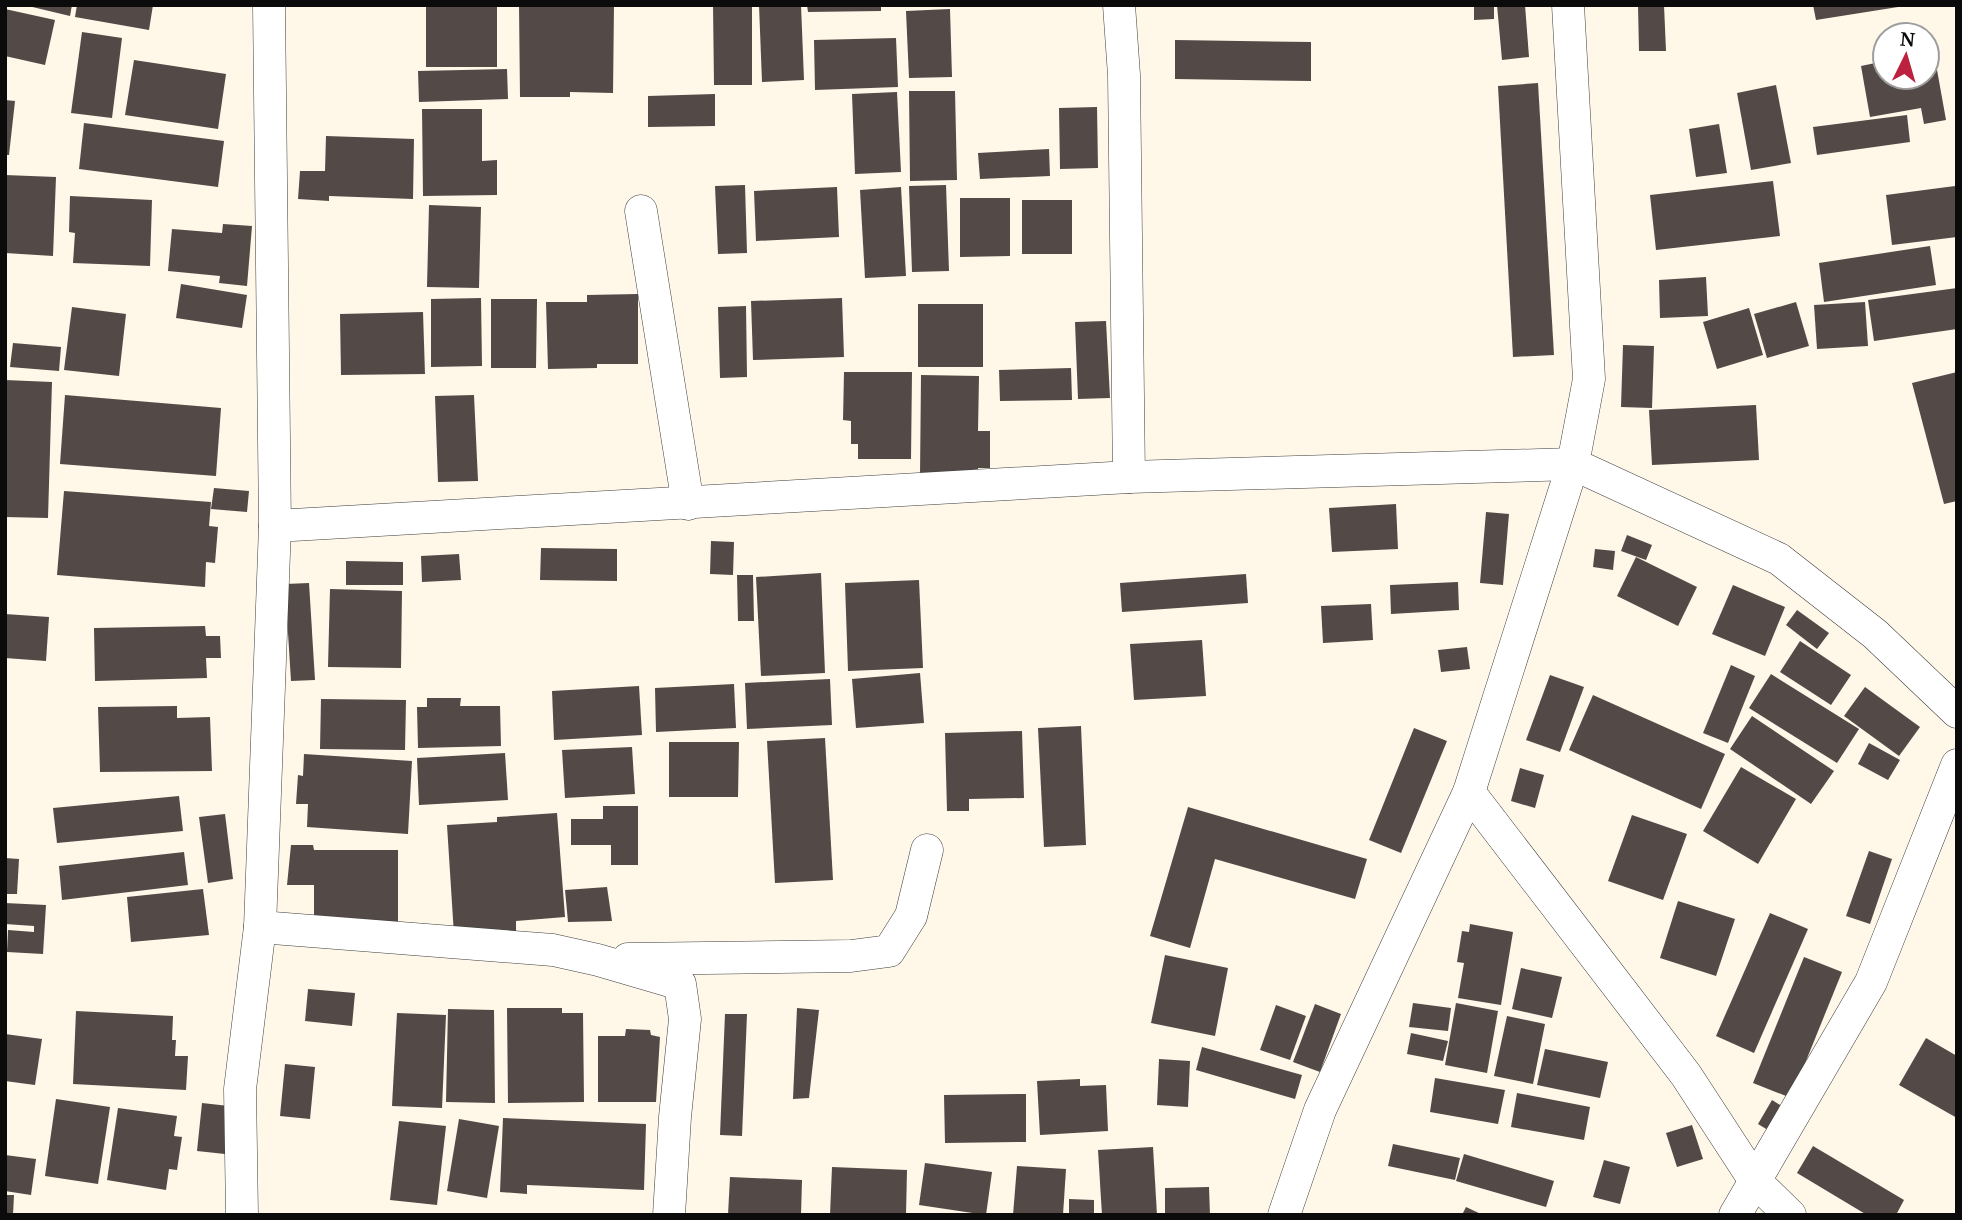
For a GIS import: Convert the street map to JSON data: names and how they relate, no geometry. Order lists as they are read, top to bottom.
{
  "north": "top"
}
